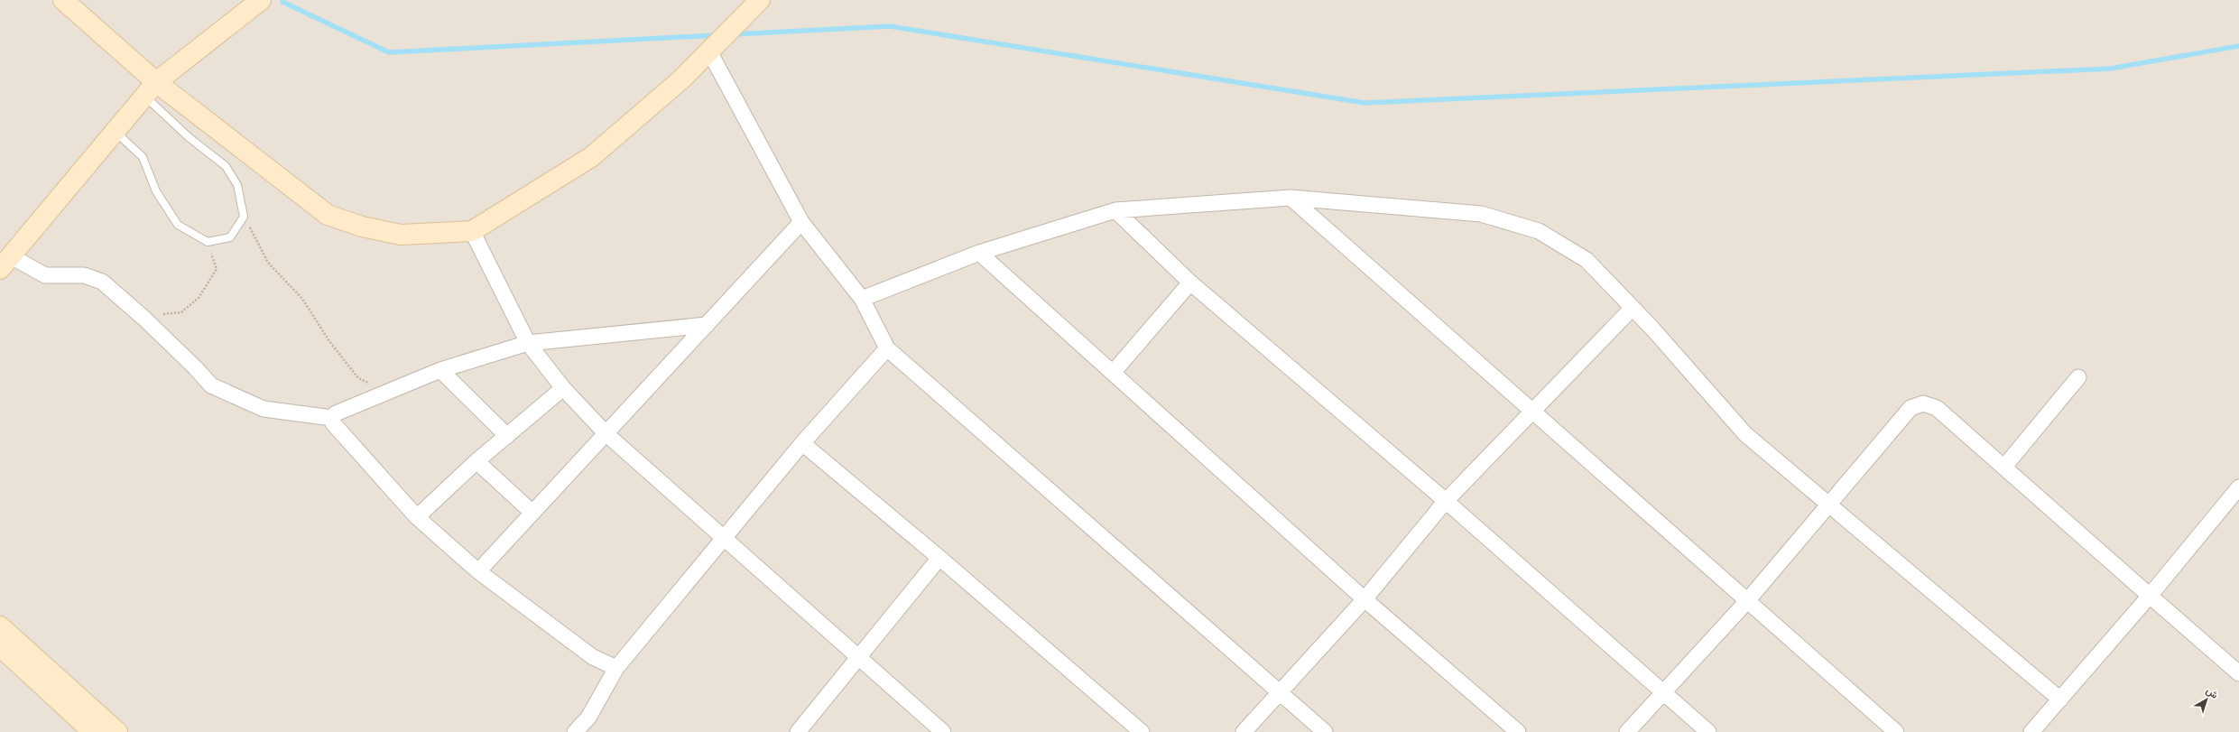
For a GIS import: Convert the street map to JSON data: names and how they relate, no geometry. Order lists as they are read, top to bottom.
{
  "north": "top right"
}
